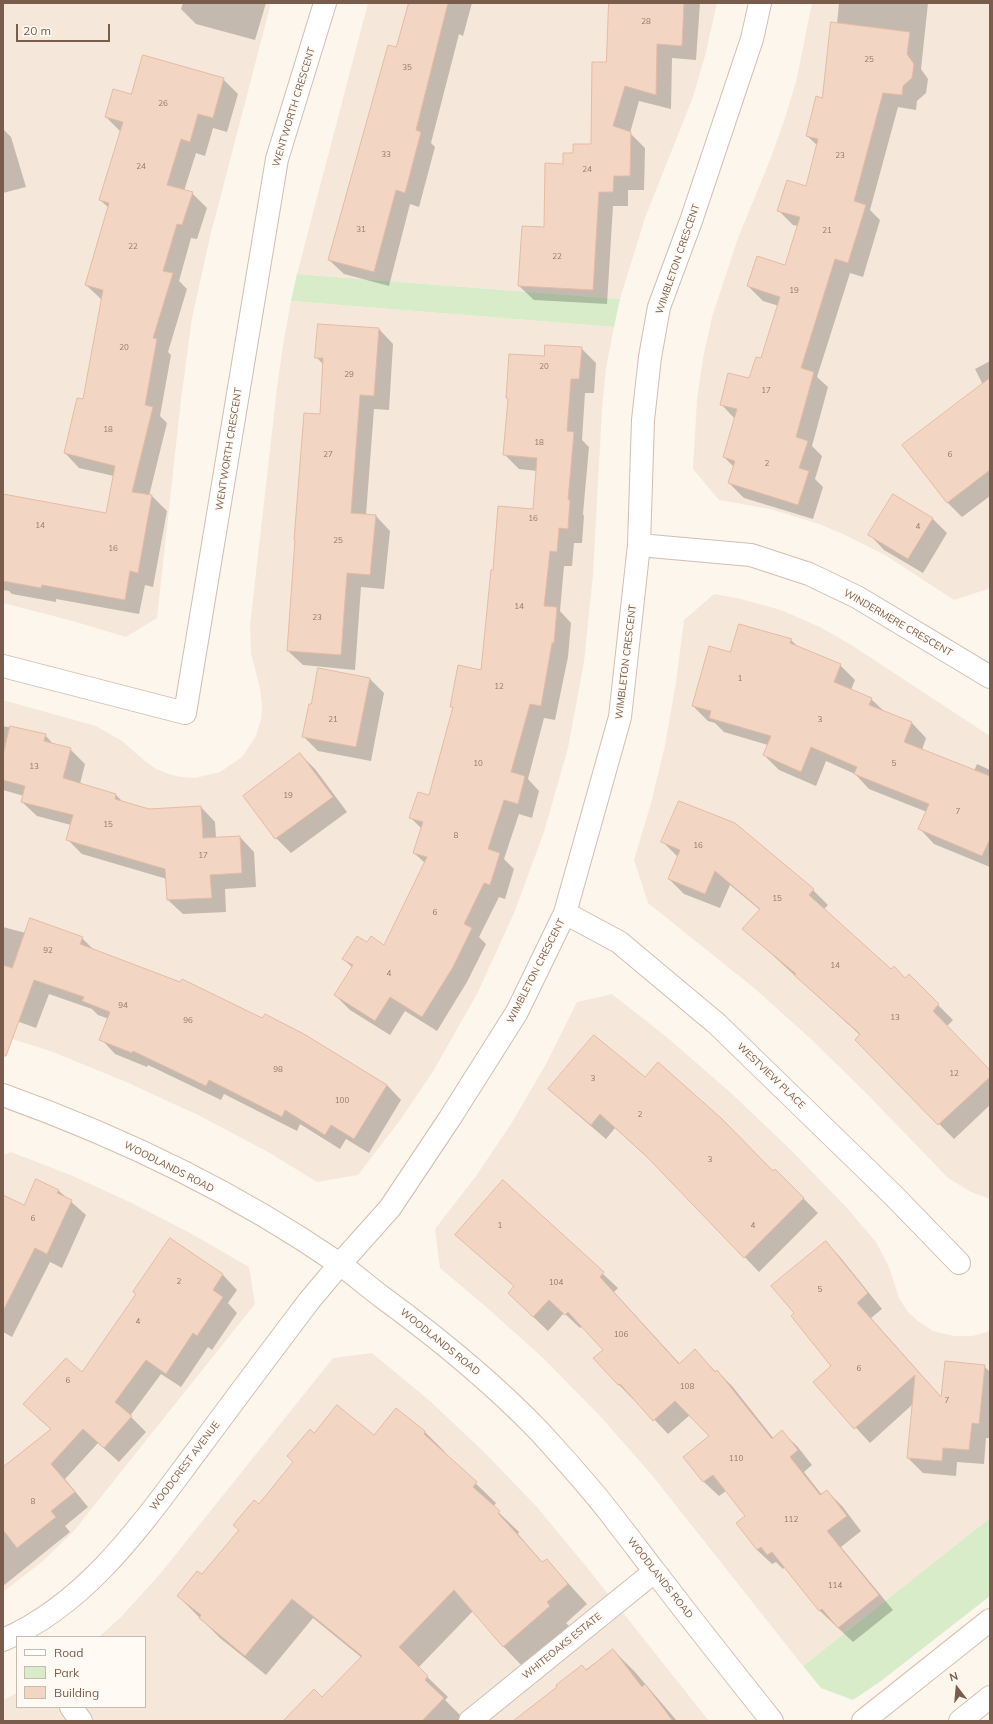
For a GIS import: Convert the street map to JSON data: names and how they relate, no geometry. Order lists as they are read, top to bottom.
{
  "streets": {
    "street": [
      "WENTWORTH CRESCENT",
      "WIMBLETON CRESCENT",
      "WINDERMERE CRESCENT",
      "WESTVIEW PLACE",
      "WOODLANDS ROAD",
      "WOODCREST AVENUE",
      "WHITEOAKS ESTATE"
    ]
  },
  "crossings": [
    ["WIMBLETON CRESCENT", "WINDERMERE CRESCENT"],
    ["WIMBLETON CRESCENT", "WESTVIEW PLACE"],
    ["WIMBLETON CRESCENT", "WOODLANDS ROAD"],
    ["WIMBLETON CRESCENT", "WOODCREST AVENUE"],
    ["WOODLANDS ROAD", "WOODCREST AVENUE"],
    ["WOODLANDS ROAD", "WHITEOAKS ESTATE"]
  ],
  "house_numbers": [
    "28",
    "25",
    "35",
    "26",
    "33",
    "23",
    "24",
    "24",
    "31",
    "21",
    "22",
    "22",
    "19",
    "20",
    "20",
    "29",
    "17",
    "18",
    "18",
    "27",
    "6",
    "2",
    "16",
    "14",
    "4",
    "25",
    "16",
    "14",
    "23",
    "1",
    "12",
    "21",
    "3",
    "10",
    "5",
    "13",
    "19",
    "7",
    "15",
    "8",
    "16",
    "17",
    "15",
    "6",
    "92",
    "14",
    "4",
    "94",
    "13",
    "96",
    "98",
    "12",
    "3",
    "100",
    "2",
    "3",
    "6",
    "1",
    "4",
    "2",
    "104",
    "5",
    "4",
    "106",
    "6",
    "6",
    "108",
    "7",
    "110",
    "8",
    "112",
    "114"
  ],
  "legend": ["Road", "Park", "Building"],
  "scale_bar": "20 m",
  "north": "top"
}
